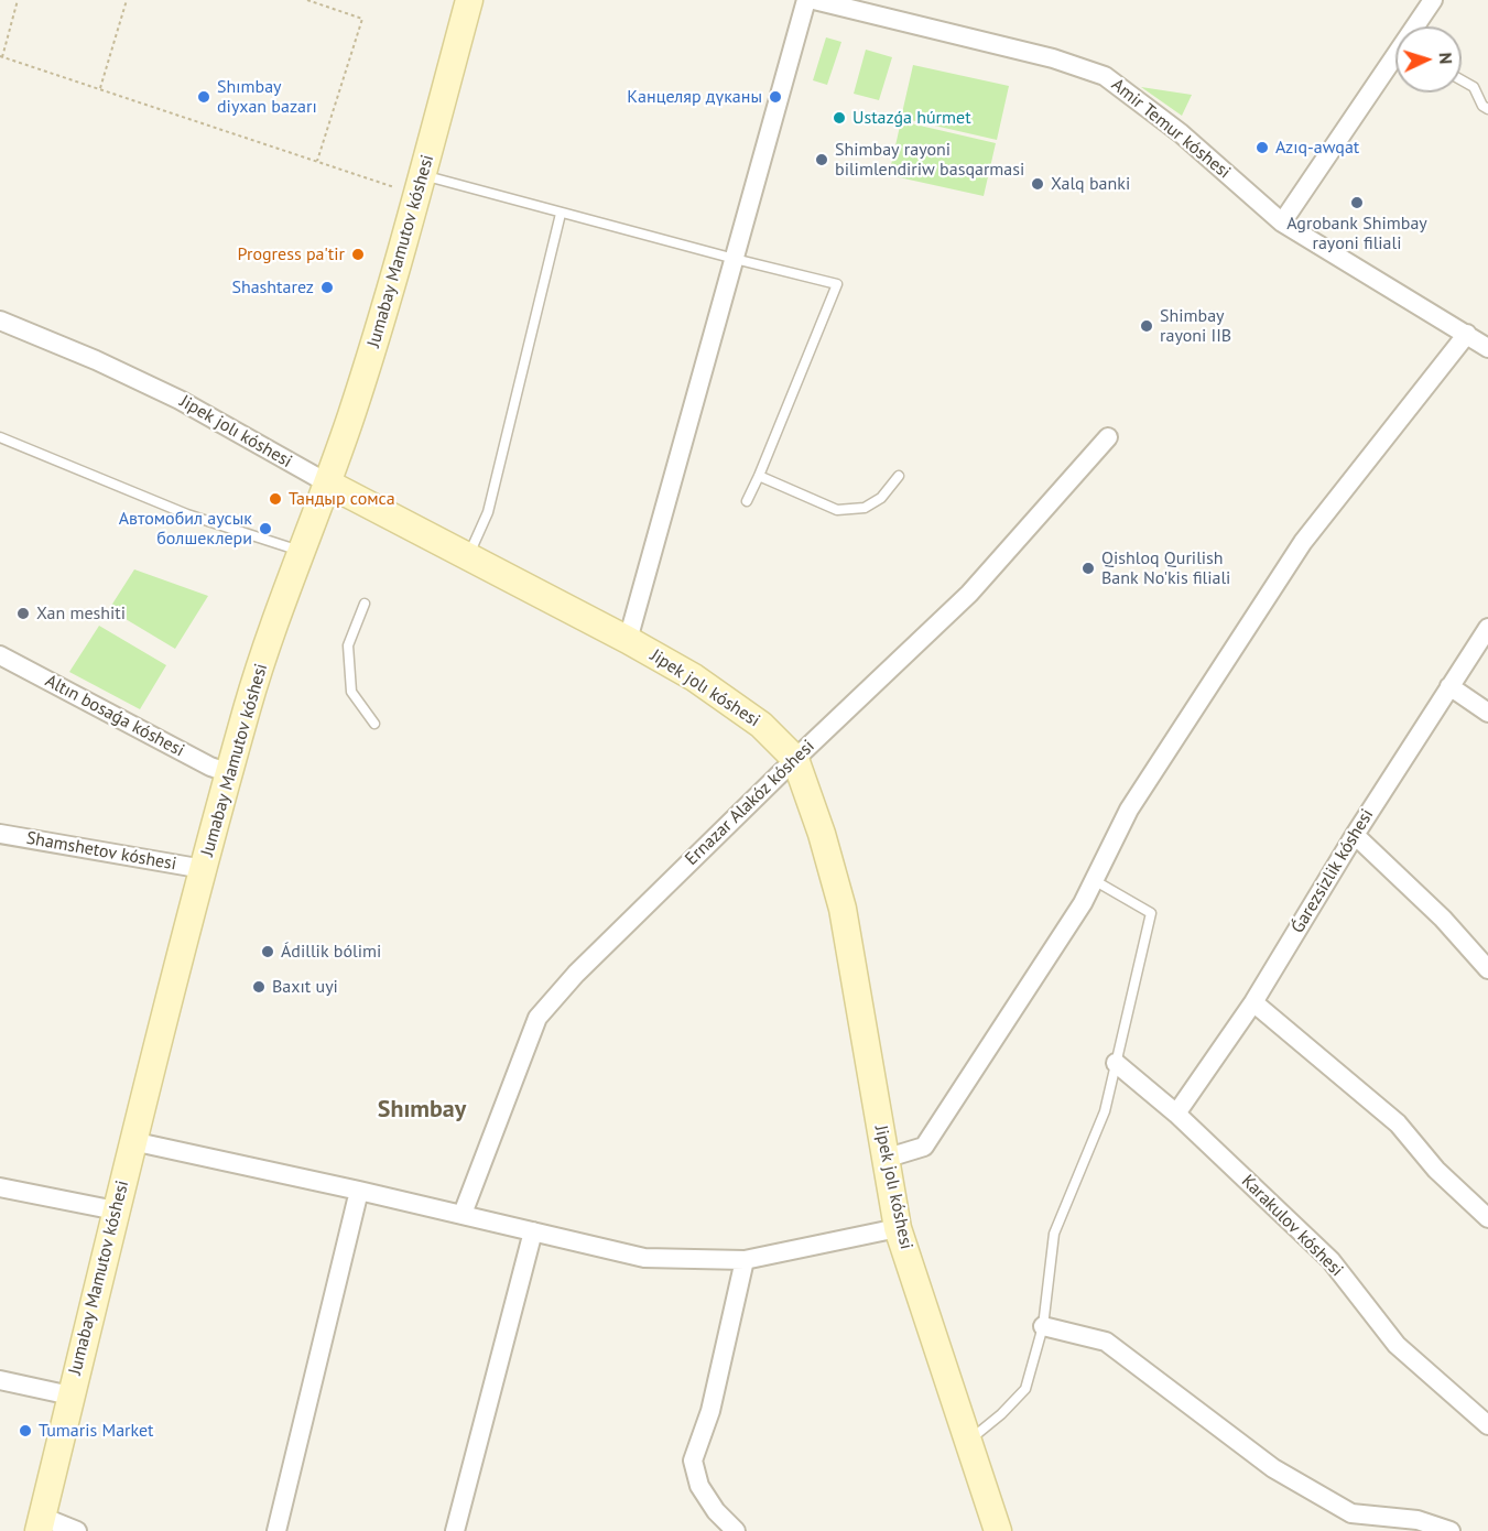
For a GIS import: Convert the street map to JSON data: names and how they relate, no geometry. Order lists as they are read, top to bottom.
{
  "streets": {
    "street": [
      "Amir Temur kóshesi",
      "Jumabay Mamutov kóshesi",
      "Jipek jolı kóshesi",
      "Altın bosaǵa kóshesi",
      "Ernazar Alakóz kóshesi",
      "Shamshetov kóshesi",
      "Ǵarezsizlik kóshesi",
      "Karakulov kóshesi"
    ]
  },
  "crossings": [
    ["Jumabay Mamutov kóshesi", "Jipek jolı kóshesi"],
    ["Jumabay Mamutov kóshesi", "Altın bosaǵa kóshesi"],
    ["Jumabay Mamutov kóshesi", "Shamshetov kóshesi"],
    ["Jipek jolı kóshesi", "Ernazar Alakóz kóshesi"],
    ["Ǵarezsizlik kóshesi", "Karakulov kóshesi"]
  ],
  "districts": ["Shımbay"],
  "places": [
    "Shımbay diyxan bazarı",
    "Канцеляр дүканы",
    "Ustazǵa húrmet",
    "Azıq-awqat",
    "Shimbay rayoni bilimlendiriw basqarmasi",
    "Xalq banki",
    "Agrobank Shimbay rayoni filiali",
    "Progress pa'tir",
    "Shashtarez",
    "Shimbay rayoni IIB",
    "Тандыр сомса",
    "Автомобил аусык болшеклери",
    "Qishloq Qurilish Bank No'kis filiali",
    "Xan meshiti",
    "Ádillik bólimi",
    "Baxıt uyi",
    "Tumaris Market"
  ],
  "north": "right"
}
